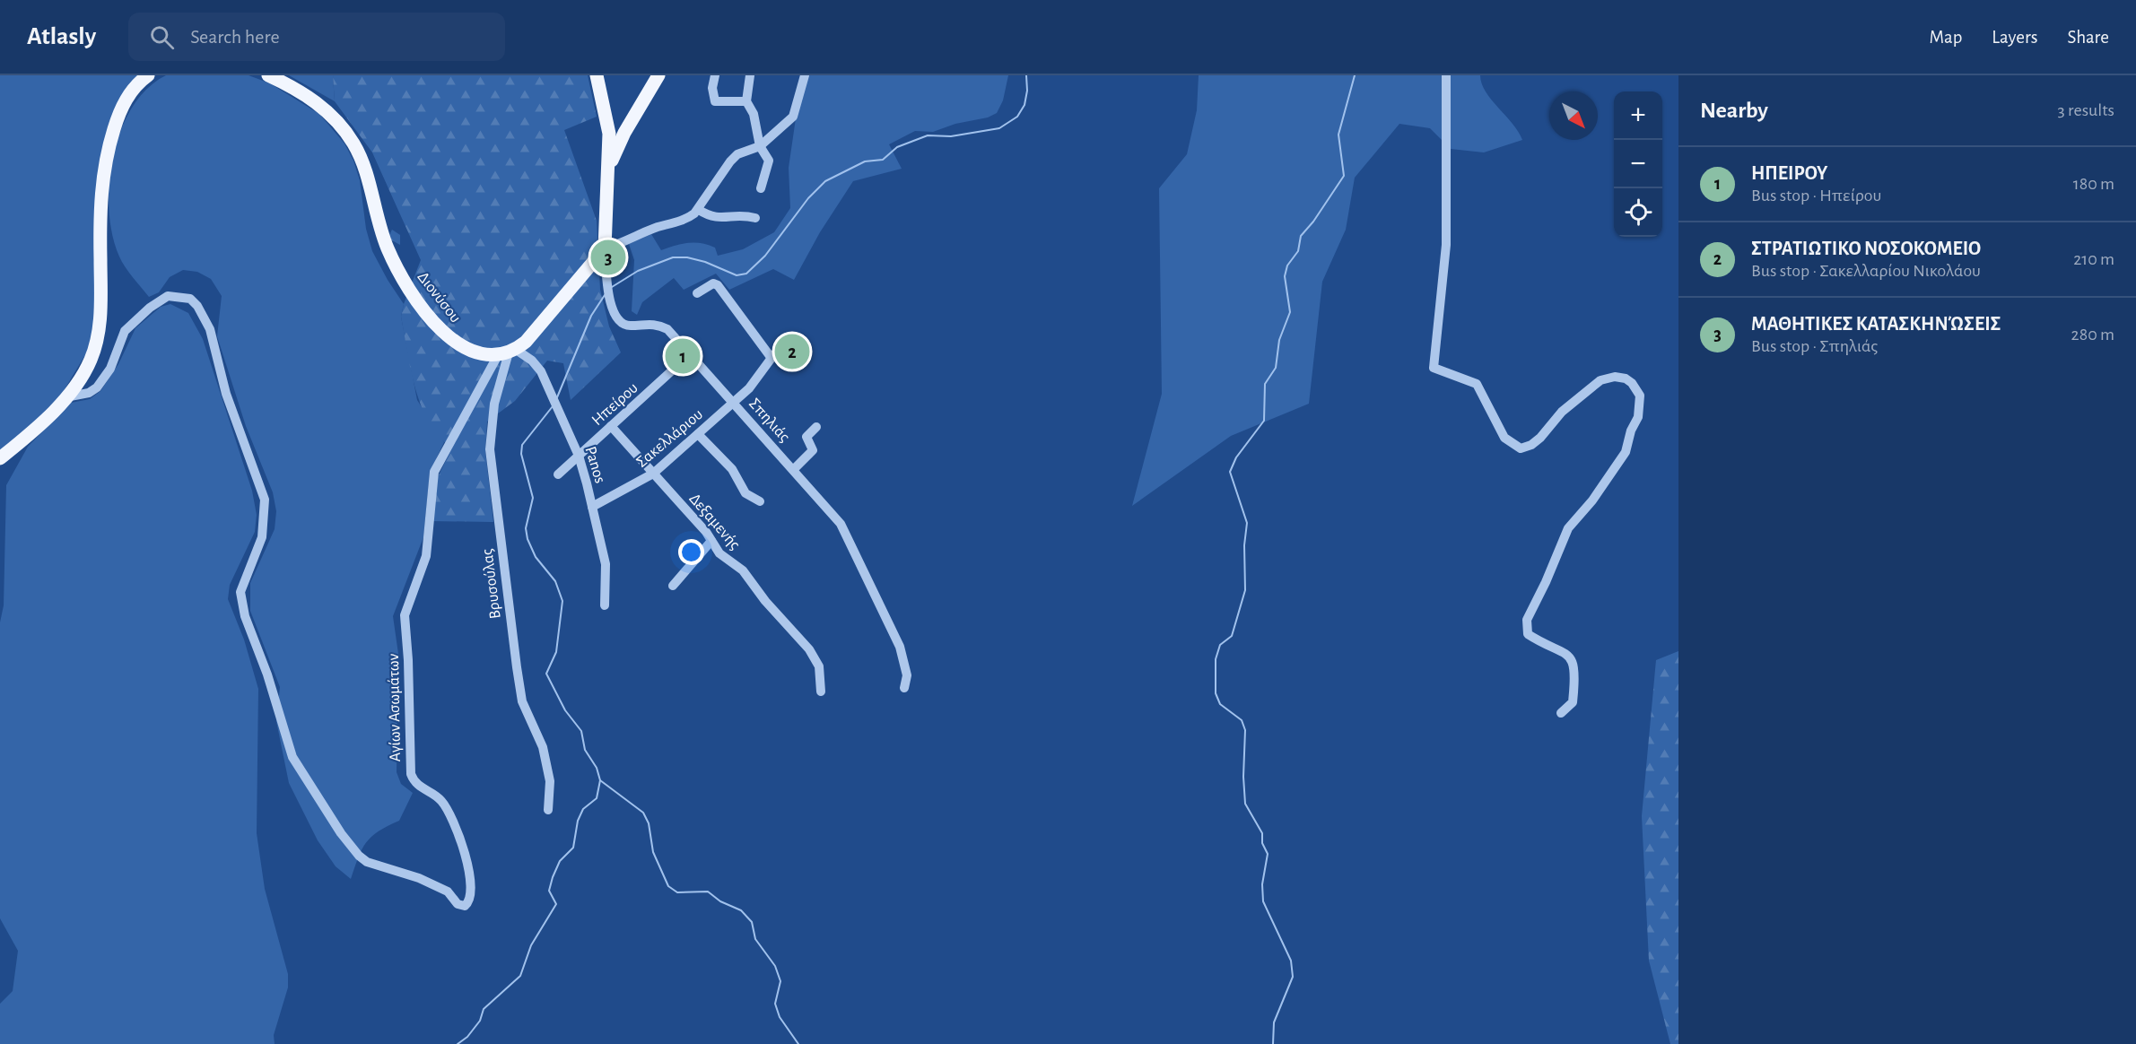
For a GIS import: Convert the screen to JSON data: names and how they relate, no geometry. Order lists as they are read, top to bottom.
{
  "streets": {
    "main road": ["Διονύσου"],
    "street": [
      "Ηπείρου",
      "Σπηλιάς",
      "Σακελλάριου",
      "Panos",
      "Δεξαμενής",
      "Βρυσούλας",
      "Αγίων Ασωμάτων"
    ]
  },
  "crossings": [
    ["Διονύσου", "Panos"],
    ["Διονύσου", "Βρυσούλας"],
    ["Διονύσου", "Αγίων Ασωμάτων"],
    ["Ηπείρου", "Σπηλιάς"],
    ["Ηπείρου", "Panos"],
    ["Ηπείρου", "Δεξαμενής"],
    ["Σπηλιάς", "Σακελλάριου"],
    ["Σακελλάριου", "Panos"],
    ["Σακελλάριου", "Δεξαμενής"],
    ["Panos", "Βρυσούλας"],
    ["Panos", "Αγίων Ασωμάτων"],
    ["Βρυσούλας", "Αγίων Ασωμάτων"]
  ],
  "north": "bottom right",
  "page": {
    "header": "Atlasly",
    "search": "Search here",
    "nav": ["Map", "Layers", "Share"],
    "heading": ["Nearby", "3 results"],
    "map_buttons": ["+", "−"],
    "list": [
      {
        "mark": "1",
        "name": "ΗΠΕΙΡΟΥ",
        "note": "Bus stop · Ηπείρου",
        "value": "180 m"
      },
      {
        "mark": "2",
        "name": "ΣΤΡΑΤΙΩΤΙΚΟ ΝΟΣΟΚΟΜΕΙΟ",
        "note": "Bus stop · Σακελλαρίου Νικολάου",
        "value": "210 m"
      },
      {
        "mark": "3",
        "name": "ΜΑΘΗΤΙΚΕΣ ΚΑΤΑΣΚΗΝΏΣΕΙΣ",
        "note": "Bus stop · Σπηλιάς",
        "value": "280 m"
      }
    ],
    "pins": ["3", "2", "1"]
  }
}
